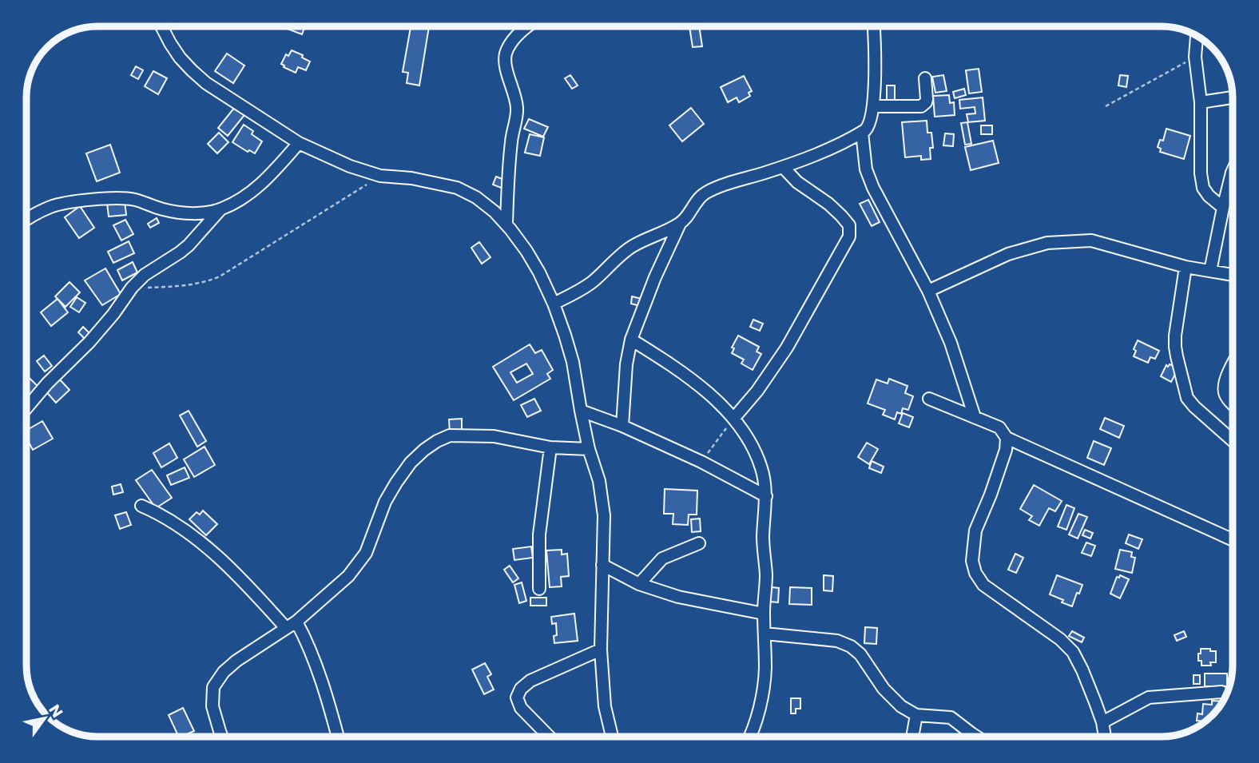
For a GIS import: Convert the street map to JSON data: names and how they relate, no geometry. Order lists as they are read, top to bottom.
{
  "north": "top right"
}
